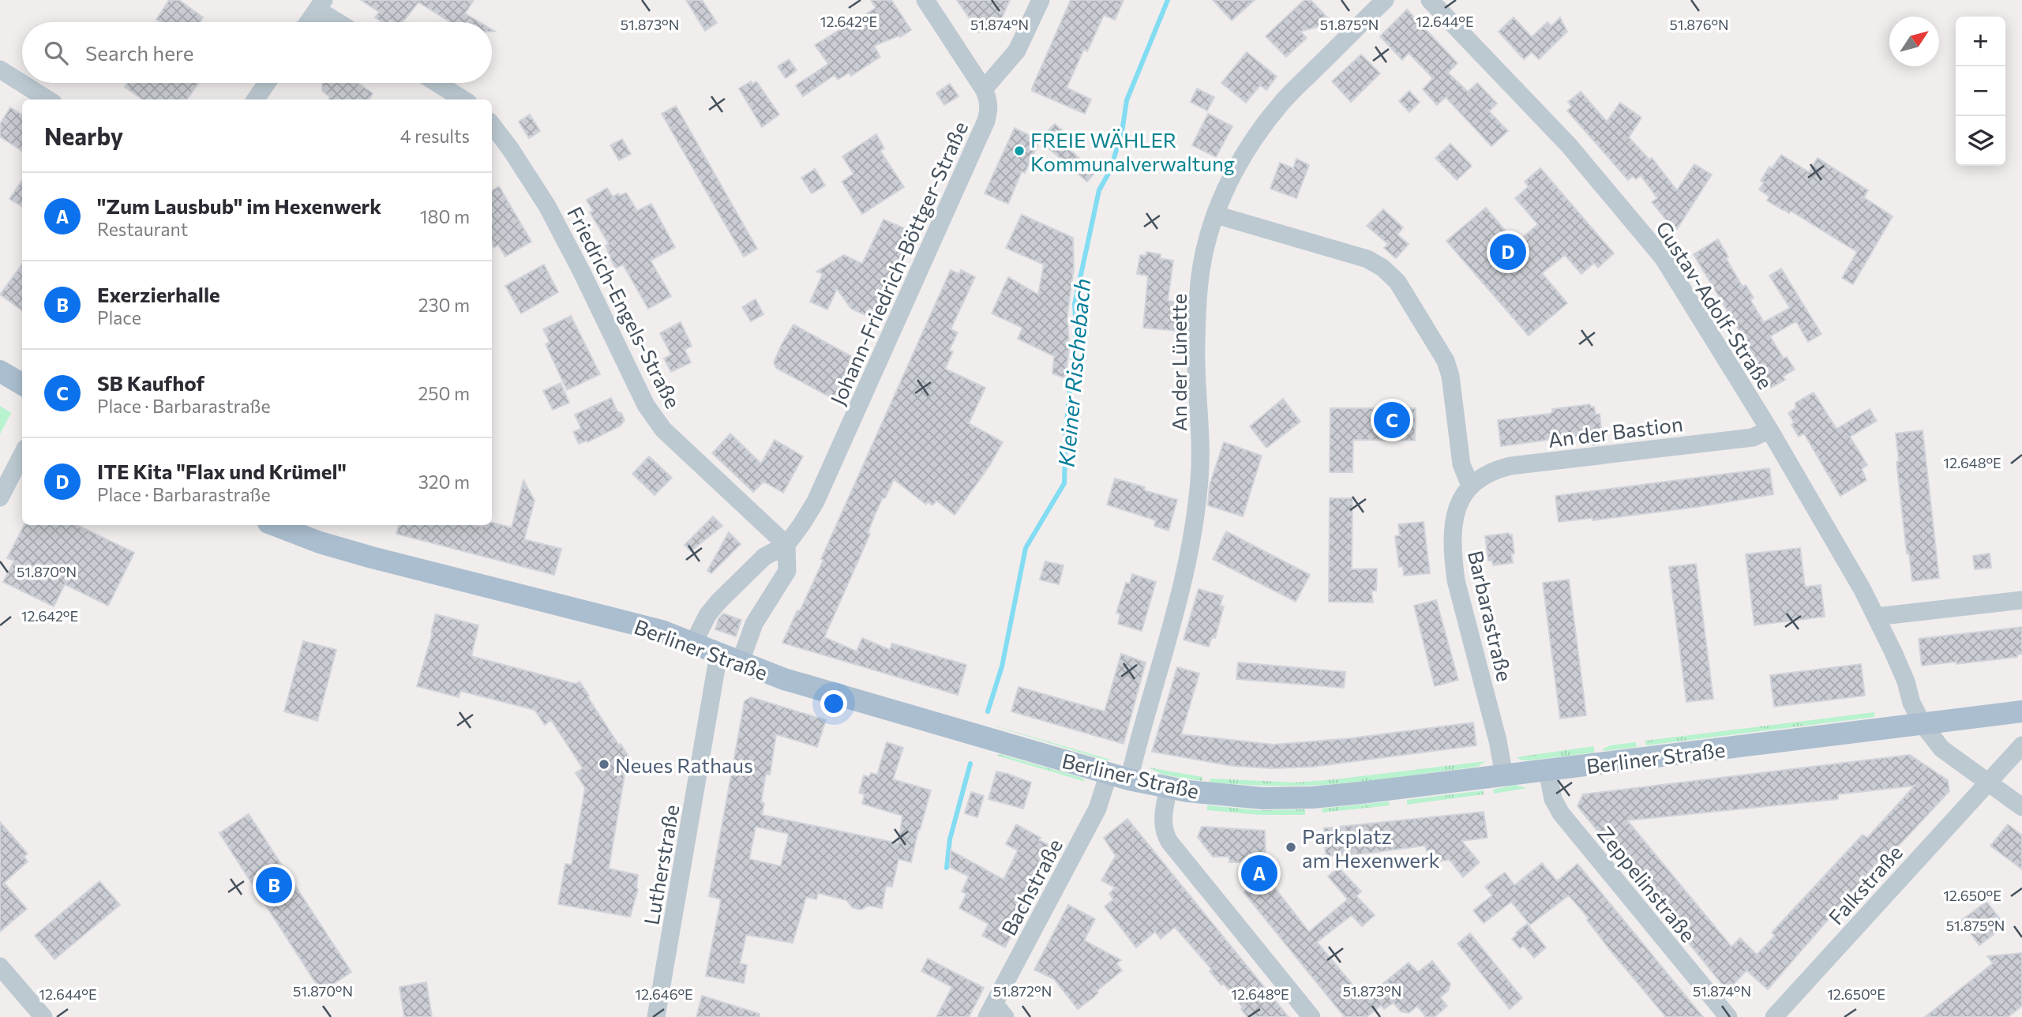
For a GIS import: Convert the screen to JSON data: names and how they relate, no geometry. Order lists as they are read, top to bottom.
{
  "streets": {
    "main road": ["Berliner Straße"],
    "street": [
      "Johann-Friedrich-Böttger-Straße",
      "Gustav-Adolf-Straße",
      "Friedrich-Engels-Straße",
      "An der Lünette",
      "An der Bastion",
      "Barbarastraße",
      "Lutherstraße",
      "Zeppelinstraße",
      "Falkstraße",
      "Bachstraße"
    ]
  },
  "crossings": [
    ["Johann-Friedrich-Böttger-Straße", "Friedrich-Engels-Straße"],
    ["Johann-Friedrich-Böttger-Straße", "Berliner Straße"],
    ["Gustav-Adolf-Straße", "An der Bastion"],
    ["Gustav-Adolf-Straße", "Berliner Straße"],
    ["Gustav-Adolf-Straße", "Falkstraße"],
    ["An der Lünette", "Berliner Straße"],
    ["An der Lünette", "Bachstraße"],
    ["An der Bastion", "Barbarastraße"],
    ["Barbarastraße", "Berliner Straße"],
    ["Berliner Straße", "Lutherstraße"],
    ["Berliner Straße", "Zeppelinstraße"],
    ["Berliner Straße", "Bachstraße"]
  ],
  "water": ["Kleiner Rischebach"],
  "places": ["FREIE WÄHLER Kommunalverwaltung", "Neues Rathaus", "Parkplatz am Hexenwerk"],
  "north": "top right",
  "page": {
    "map_buttons": ["+", "−"],
    "search": "Search here",
    "heading": ["Nearby", "4 results"],
    "list": [
      {
        "mark": "A",
        "name": "\"Zum Lausbub\" im Hexenwerk",
        "note": "Restaurant",
        "value": "180 m"
      },
      {
        "mark": "B",
        "name": "Exerzierhalle",
        "note": "Place",
        "value": "230 m"
      },
      {
        "mark": "C",
        "name": "SB Kaufhof",
        "note": "Place · Barbarastraße",
        "value": "250 m"
      },
      {
        "mark": "D",
        "name": "ITE Kita \"Flax und Krümel\"",
        "note": "Place · Barbarastraße",
        "value": "320 m"
      }
    ],
    "pins": [
      "D",
      "C",
      "A",
      "B"
    ]
  },
  "coordinates": [
    "12.642°E",
    "12.644°E",
    "51.873°N",
    "51.874°N",
    "51.875°N",
    "51.876°N",
    "12.648°E",
    "51.870°N",
    "12.650°E",
    "51.872°N",
    "12.646°E"
  ]
}
